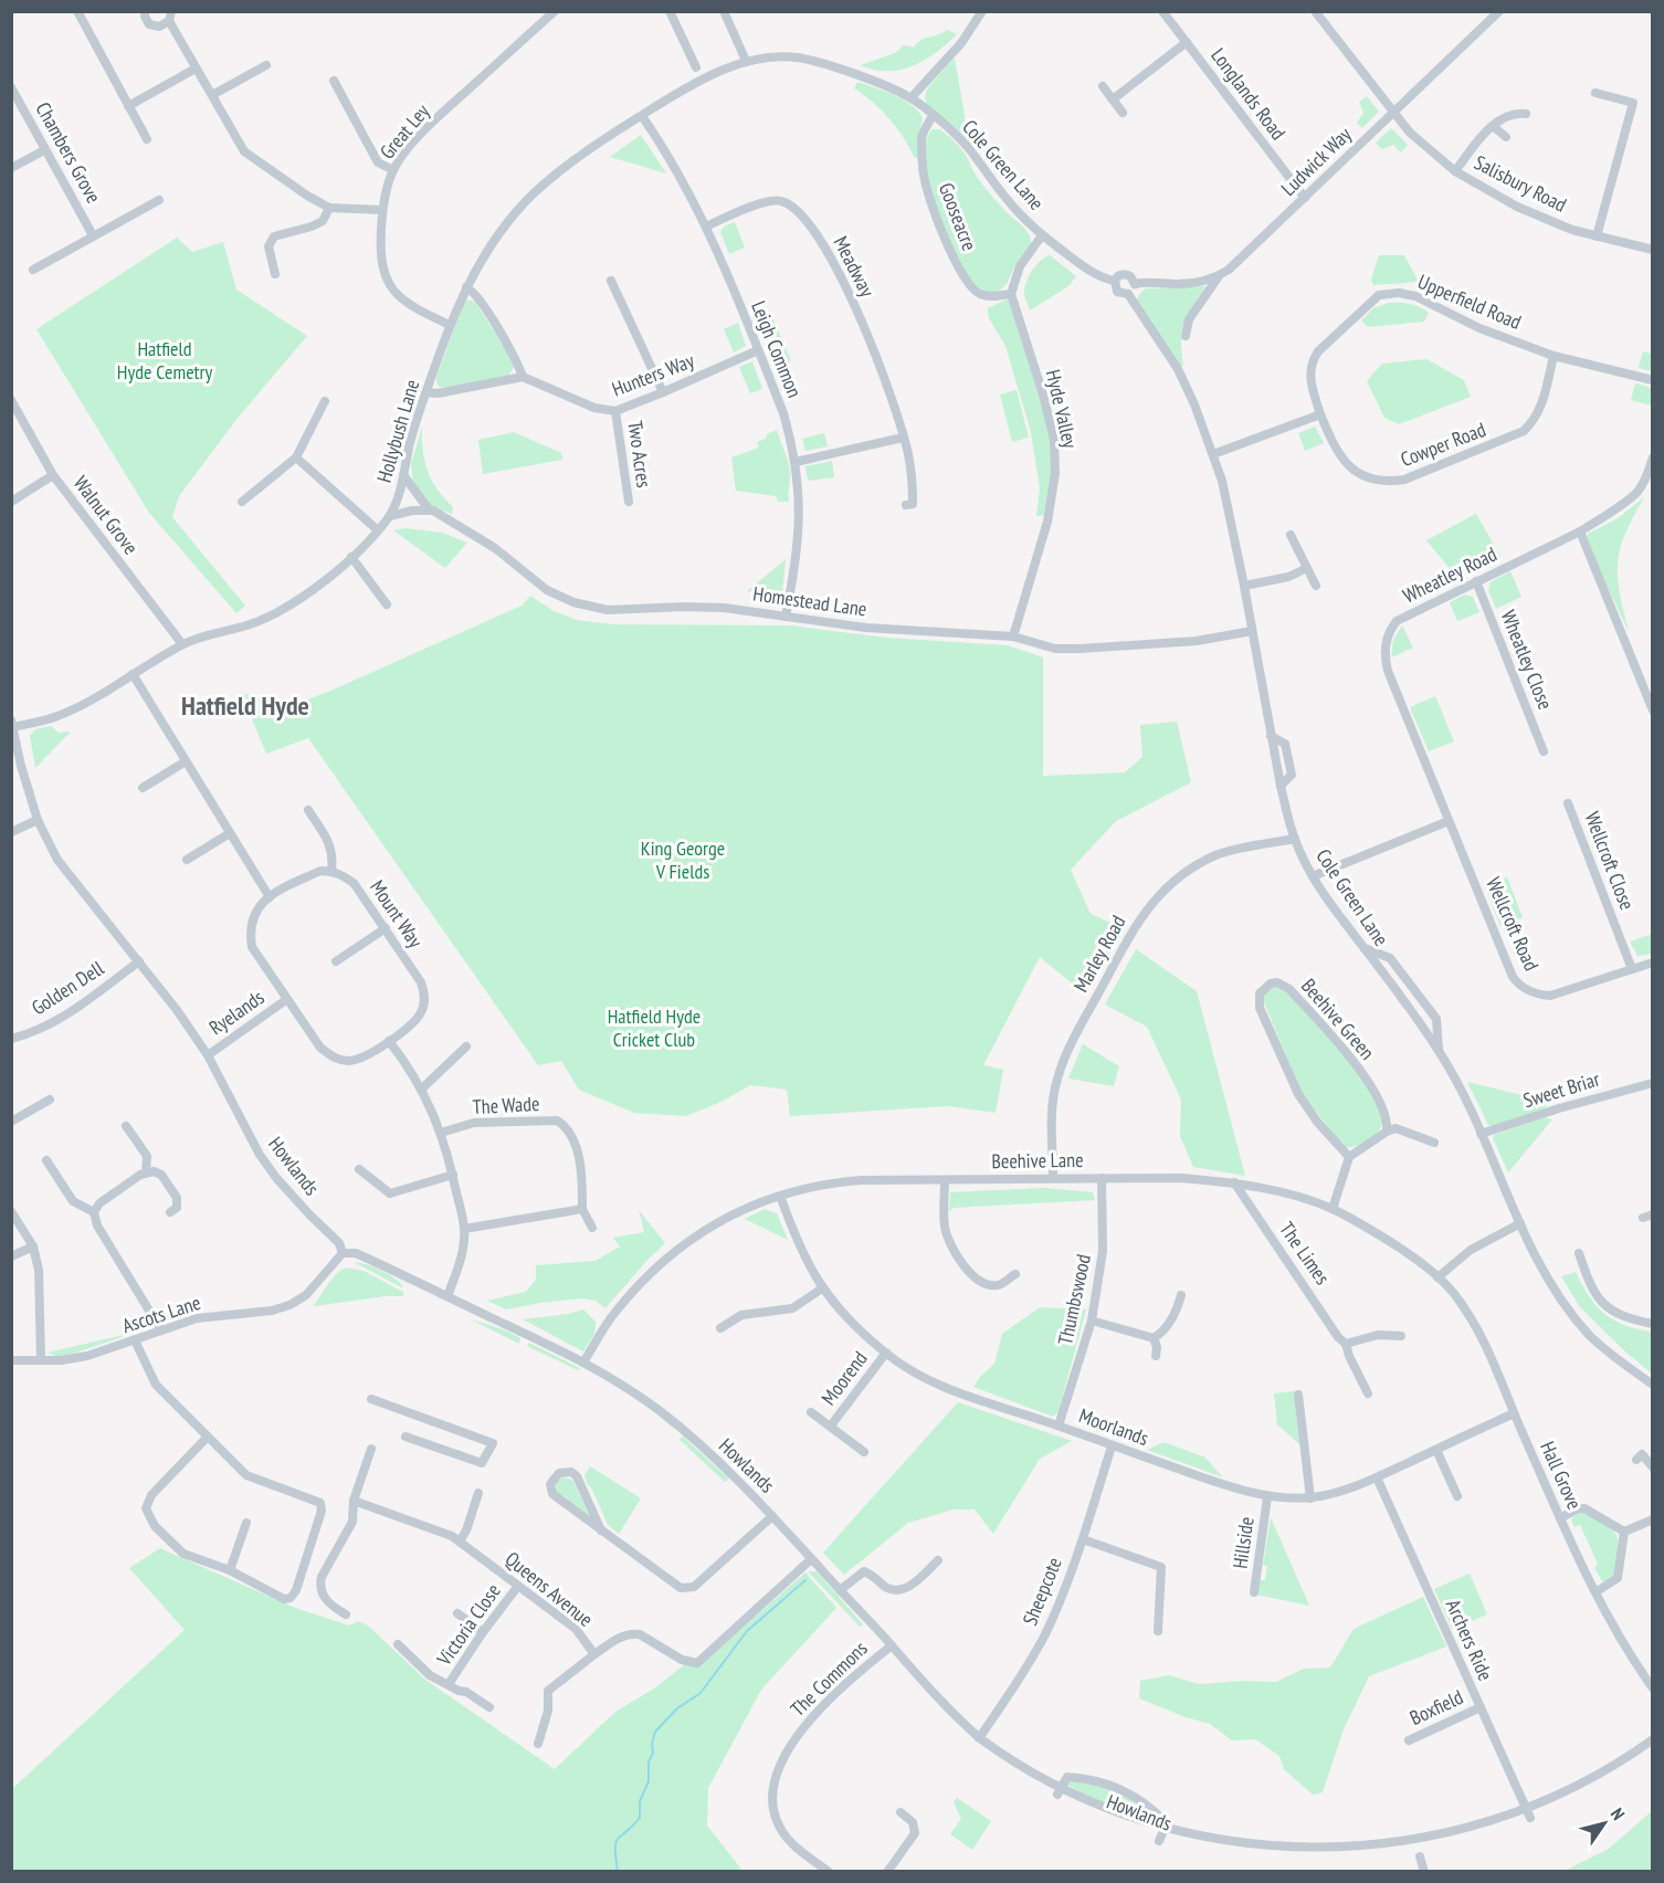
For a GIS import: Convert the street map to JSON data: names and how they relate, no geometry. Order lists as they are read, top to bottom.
{
  "streets": {
    "street": [
      "Longlands Road",
      "Great Ley",
      "Chambers Grove",
      "Ludwick Way",
      "Cole Green Lane",
      "Salisbury Road",
      "Gooseacre",
      "Meadway",
      "Upperfield Road",
      "Leigh Common",
      "Hunters Way",
      "Hyde Valley",
      "Hollybush Lane",
      "Cowper Road",
      "Two Acres",
      "Walnut Grove",
      "Wheatley Road",
      "Homestead Lane",
      "Wheatley Close",
      "Wellcroft Close",
      "Mount Way",
      "Wellcroft Road",
      "Marley Road",
      "Golden Dell",
      "Ryelands",
      "Beehive Green",
      "Sweet Briar",
      "The Wade",
      "Beehive Lane",
      "Howlands",
      "The Limes",
      "Thumbswood",
      "Ascots Lane",
      "Moorend",
      "Moorlands",
      "Hall Grove",
      "Hillside",
      "Queens Avenue",
      "Sheepcote",
      "Victoria Close",
      "Archers Ride",
      "The Commons",
      "Boxfield"
    ]
  },
  "crossings": [
    ["Longlands Road", "Ludwick Way"],
    ["Great Ley", "Hollybush Lane"],
    ["Ludwick Way", "Cole Green Lane"],
    ["Ludwick Way", "Salisbury Road"],
    ["Cole Green Lane", "Gooseacre"],
    ["Cole Green Lane", "Hollybush Lane"],
    ["Cole Green Lane", "Homestead Lane"],
    ["Cole Green Lane", "Marley Road"],
    ["Cole Green Lane", "Sweet Briar"],
    ["Gooseacre", "Hyde Valley"],
    ["Meadway", "Leigh Common"],
    ["Upperfield Road", "Cowper Road"],
    ["Leigh Common", "Hunters Way"],
    ["Leigh Common", "Hollybush Lane"],
    ["Leigh Common", "Homestead Lane"],
    ["Hunters Way", "Two Acres"],
    ["Hyde Valley", "Homestead Lane"],
    ["Hollybush Lane", "Walnut Grove"],
    ["Hollybush Lane", "Howlands"],
    ["Wheatley Road", "Wheatley Close"],
    ["Wheatley Road", "Wellcroft Road"],
    ["Wellcroft Close", "Wellcroft Road"],
    ["Mount Way", "Ryelands"],
    ["Marley Road", "Beehive Lane"],
    ["Golden Dell", "Howlands"],
    ["Ryelands", "Howlands"],
    ["Beehive Lane", "Howlands"],
    ["Beehive Lane", "The Limes"],
    ["Beehive Lane", "Thumbswood"],
    ["Beehive Lane", "Moorlands"],
    ["Beehive Lane", "Hall Grove"],
    ["Howlands", "Ascots Lane"],
    ["Howlands", "Queens Avenue"],
    ["Howlands", "Sheepcote"],
    ["Howlands", "The Commons"],
    ["Thumbswood", "Moorlands"],
    ["Moorend", "Moorlands"],
    ["Moorlands", "Hall Grove"],
    ["Moorlands", "Hillside"],
    ["Moorlands", "Sheepcote"],
    ["Moorlands", "Archers Ride"],
    ["Queens Avenue", "Victoria Close"],
    ["Archers Ride", "Boxfield"]
  ],
  "districts": ["Hatfield Hyde"],
  "parks": ["Hatfield Hyde Cemetry", "King George V Fields", "Hatfield Hyde Cricket Club"],
  "north": "top right"
}
